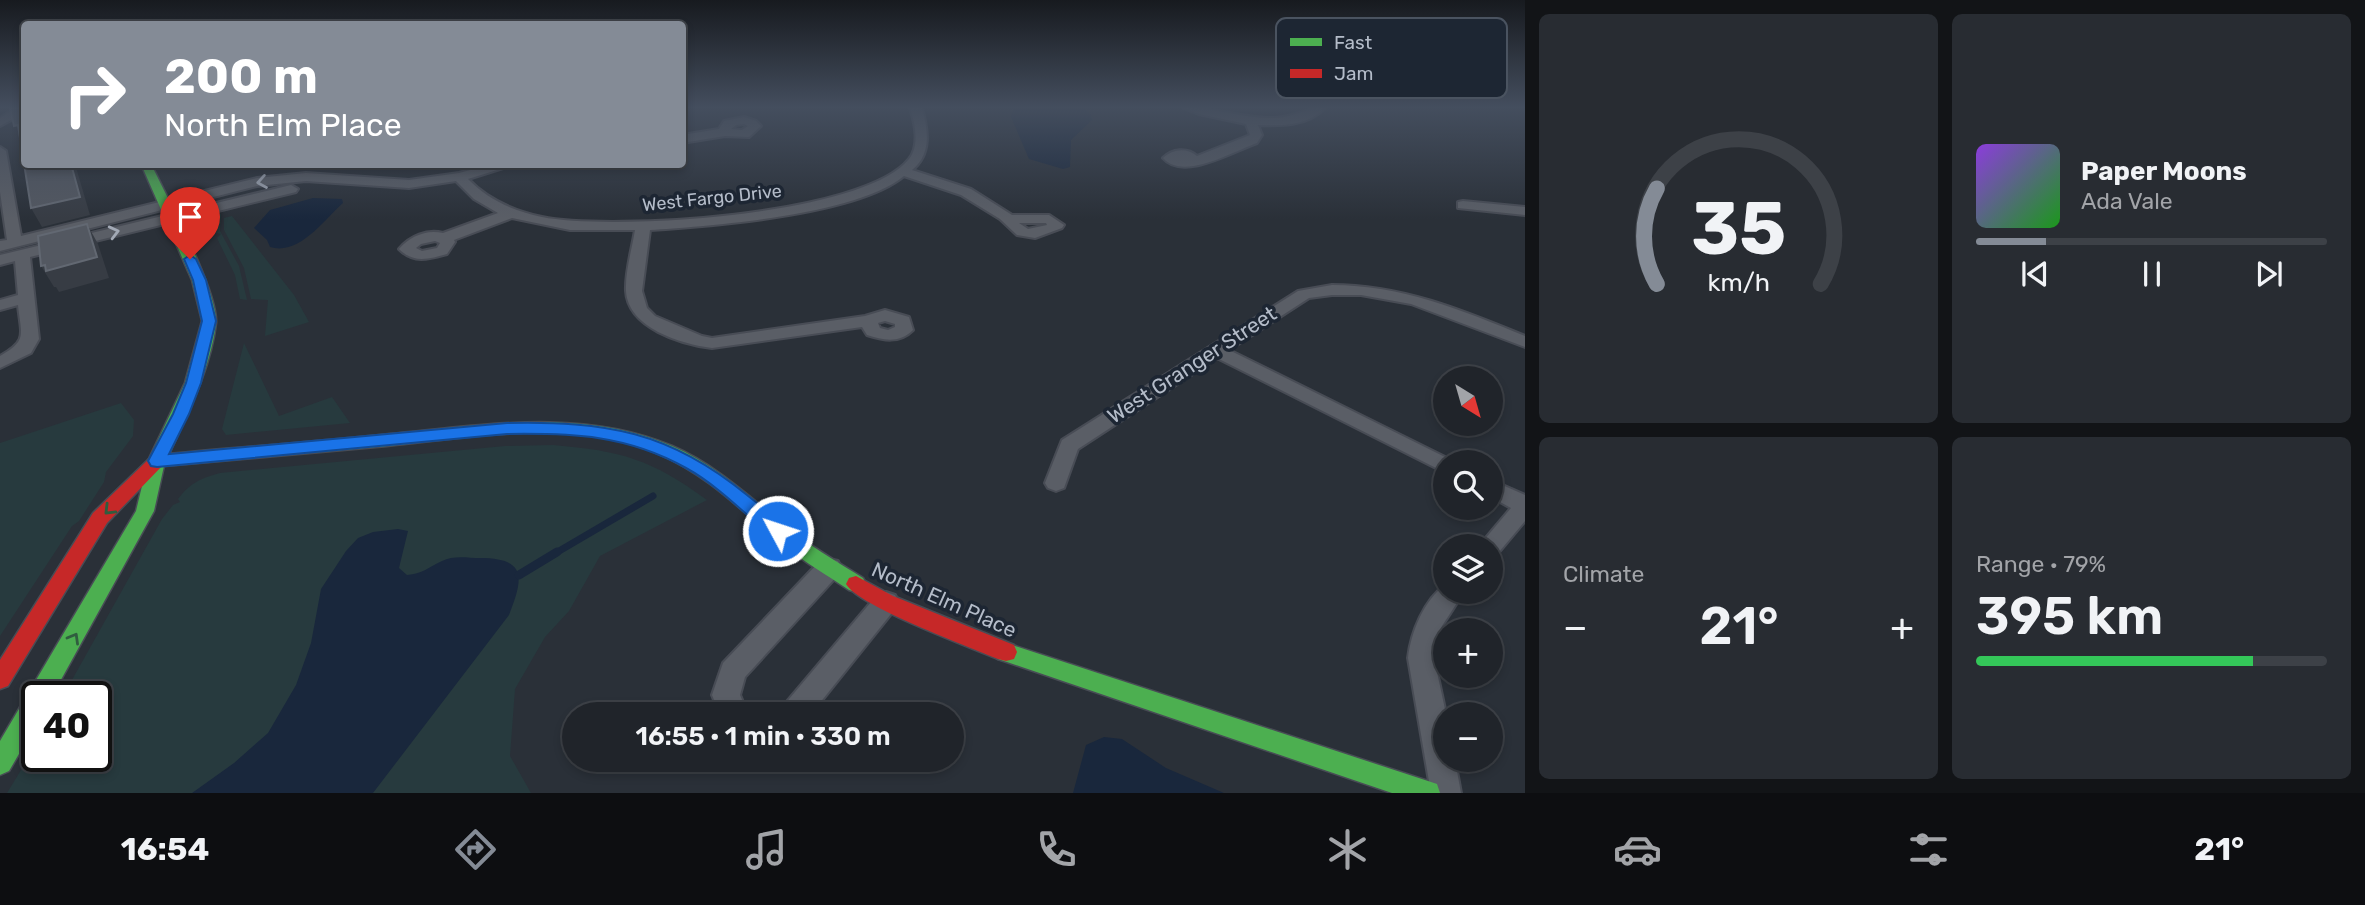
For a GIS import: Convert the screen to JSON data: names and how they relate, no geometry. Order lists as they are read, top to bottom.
{
  "streets": {
    "main road": ["North Elm Place"],
    "street": ["West Fargo Drive", "West Granger Street"]
  },
  "legend": ["Fast", "Jam"],
  "north": "bottom right",
  "page": {
    "turn": ["200 m", "North Elm Place"],
    "song": ["Paper Moons", "Ada Vale"],
    "map_buttons": ["+", "−"],
    "tile": [
      "Climate",
      ["Range · 79%", "395 km"]
    ],
    "heat": ["−", "21°", "+"],
    "limit": "40",
    "trip": "16:55 · 1 min · 330 m",
    "tabs": ["16:54", "21°"],
    "gauge": ["35", "km/h"]
  }
}
